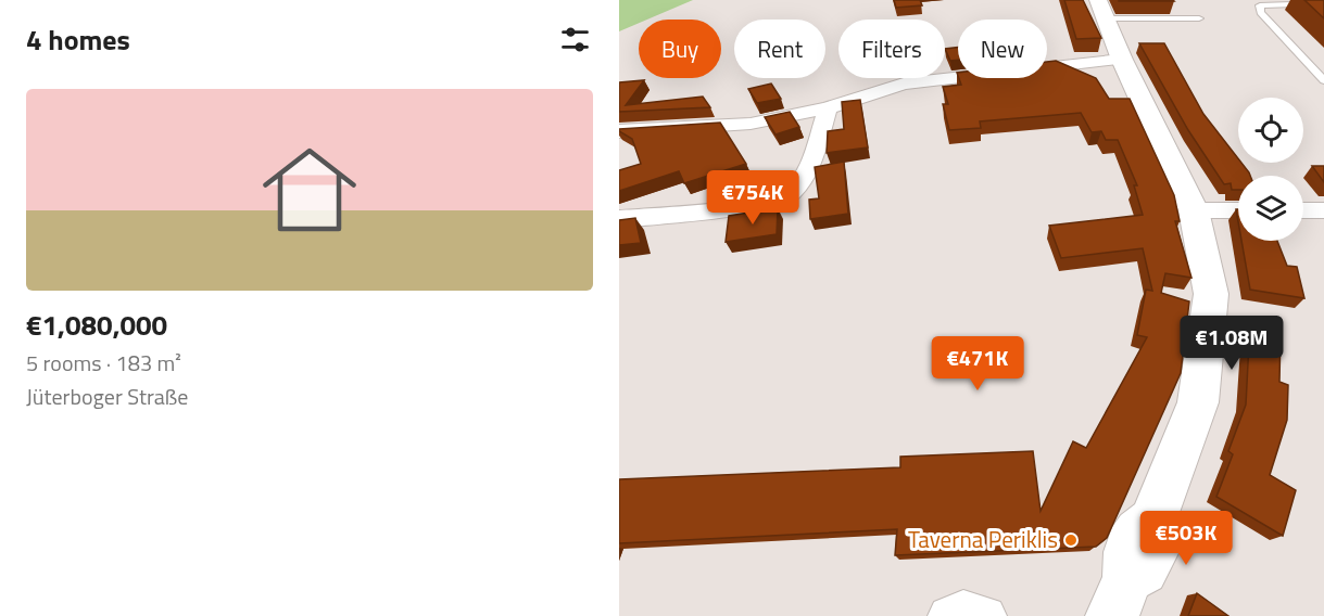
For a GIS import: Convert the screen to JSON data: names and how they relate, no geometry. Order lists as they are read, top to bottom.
{
  "places": ["Taverna Periklis"],
  "page": {
    "heading": "4 homes",
    "chip": [
      "Buy",
      "Rent",
      "Filters",
      "New"
    ],
    "list": [
      {
        "name": "€1,080,000",
        "note": "5 rooms · 183 m² · Jüterboger Straße"
      }
    ],
    "price": [
      "€754K",
      "€1.08M",
      "€471K",
      "€503K"
    ]
  }
}
